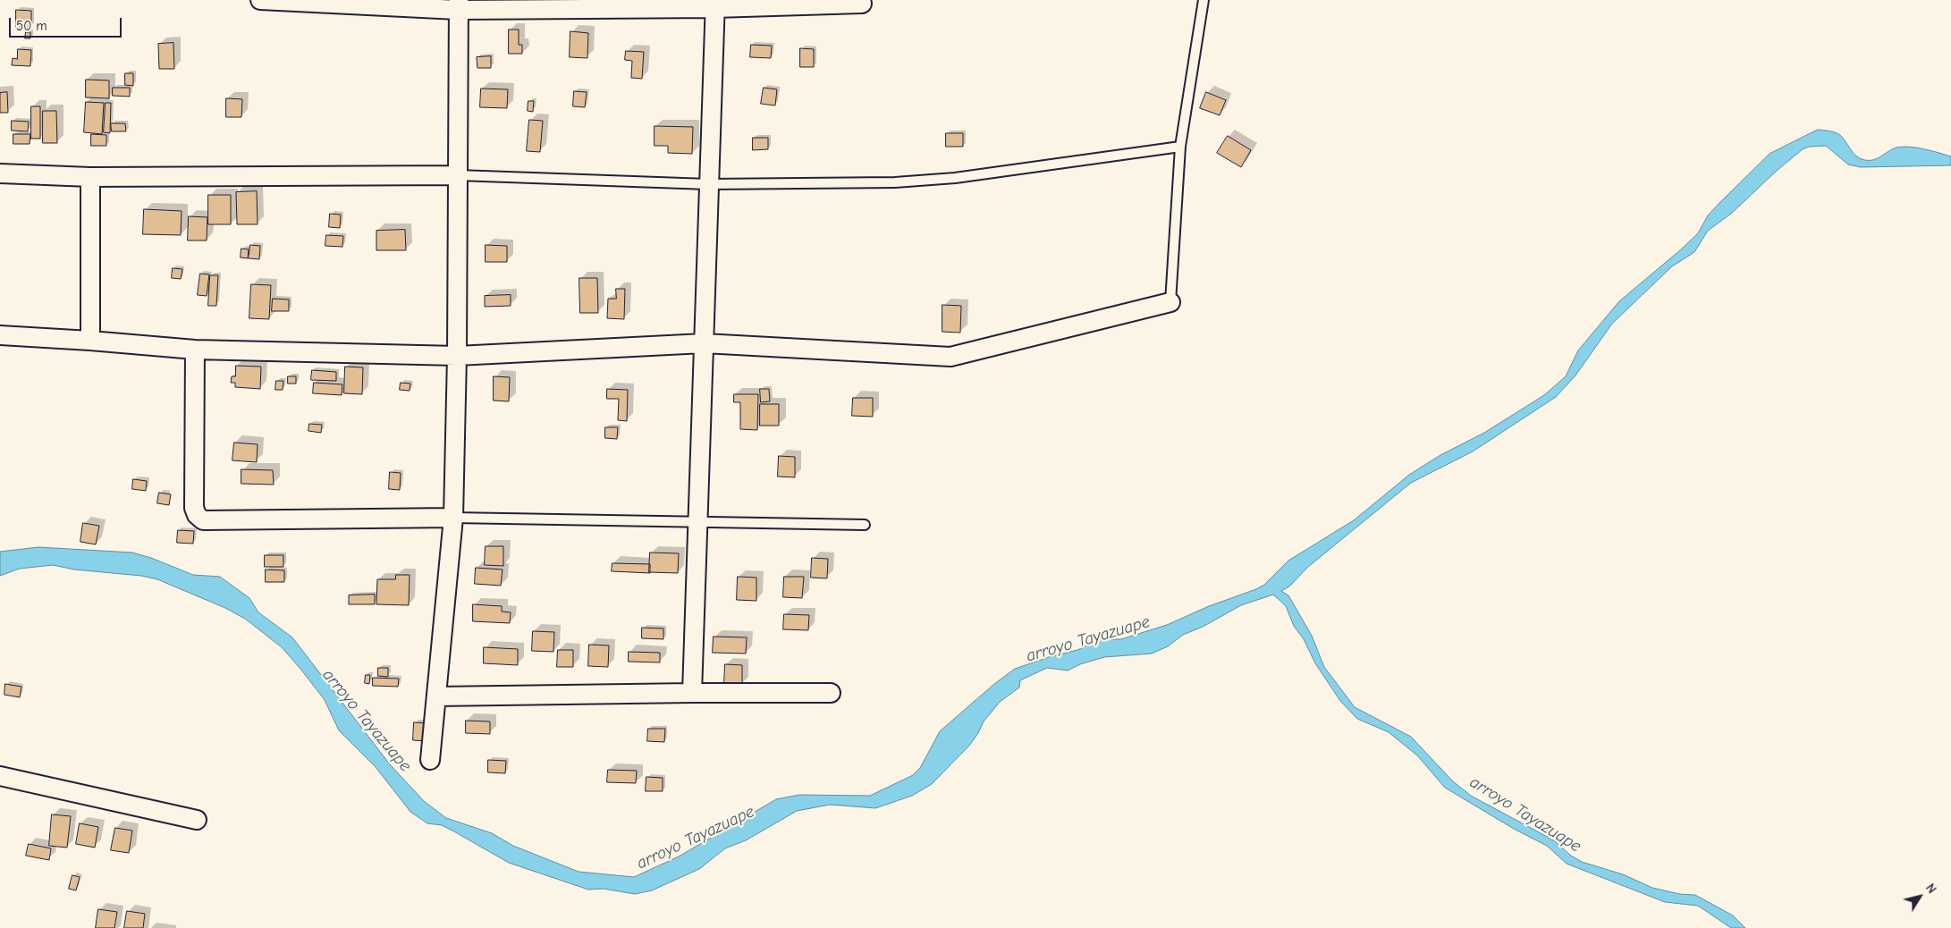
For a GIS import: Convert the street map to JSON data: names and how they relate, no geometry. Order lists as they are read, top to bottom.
{
  "water": ["arroyo Tayazuape"],
  "scale_bar": "50 m",
  "north": "top right"
}
